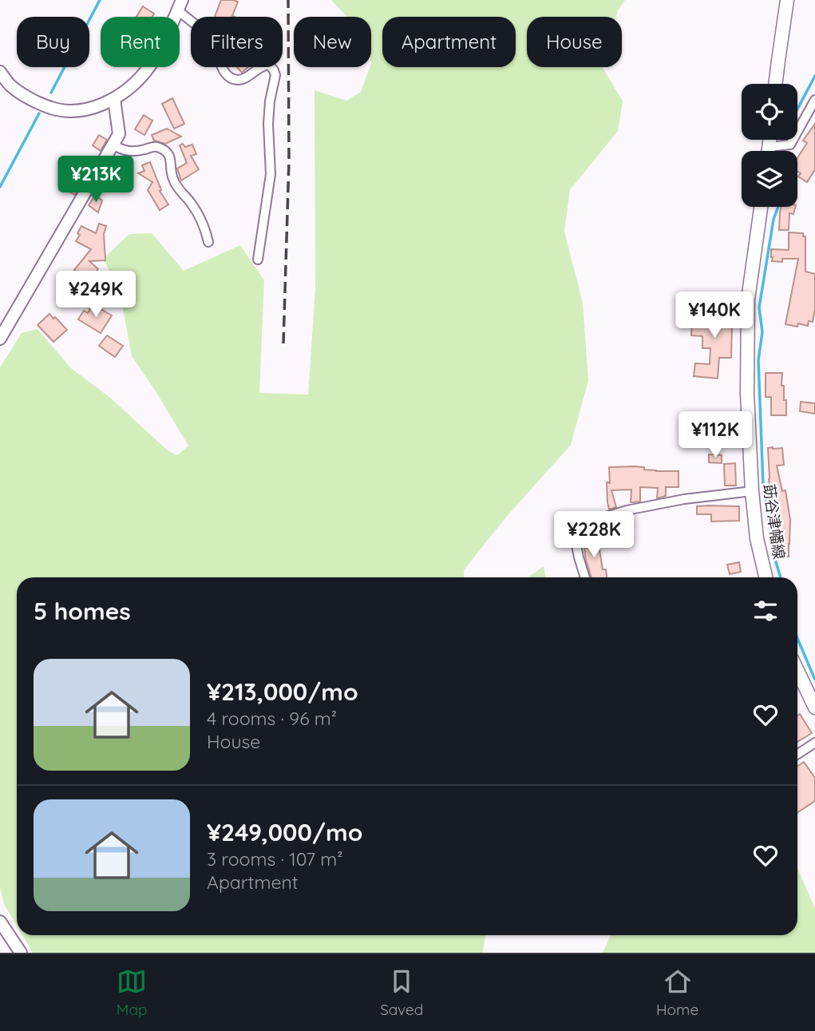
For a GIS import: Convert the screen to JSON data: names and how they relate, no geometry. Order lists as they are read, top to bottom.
{
  "streets": {
    "main road": ["莇谷津幡線"]
  },
  "page": {
    "chip": [
      "Buy",
      "Rent",
      "Filters",
      "New",
      "Apartment",
      "House"
    ],
    "price": [
      "¥213K",
      "¥249K",
      "¥140K",
      "¥112K",
      "¥228K"
    ],
    "heading": "5 homes",
    "list": [
      {
        "name": "¥213,000/mo",
        "note": "4 rooms · 96 m² · House"
      },
      {
        "name": "¥249,000/mo",
        "note": "3 rooms · 107 m² · Apartment"
      }
    ],
    "tabs": ["Map", "Saved", "Home"]
  }
}
